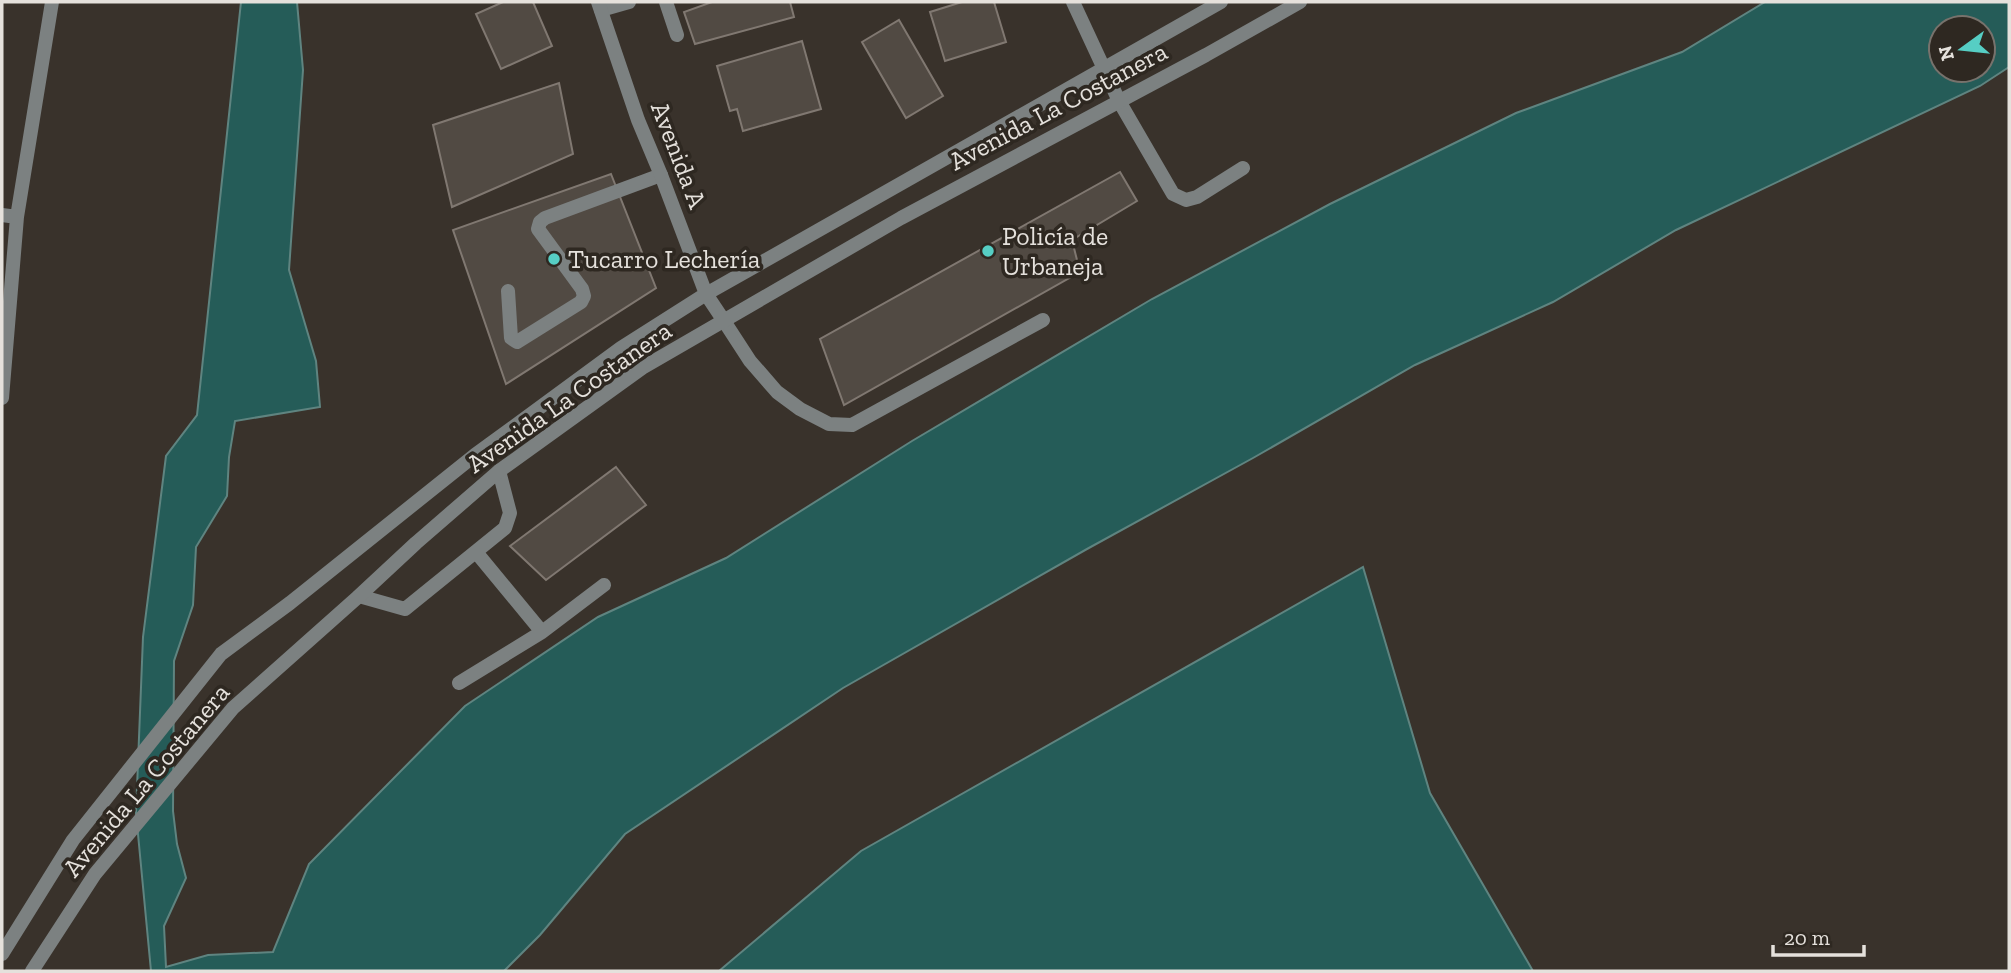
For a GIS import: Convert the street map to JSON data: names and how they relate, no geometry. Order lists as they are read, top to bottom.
{
  "streets": {
    "street": ["Avenida La Costanera", "Avenida A"]
  },
  "crossings": [
    ["Avenida La Costanera", "Avenida A"]
  ],
  "places": ["Policía de Urbaneja", "Tucarro Lechería"],
  "scale_bar": "20 m",
  "north": "left"
}
